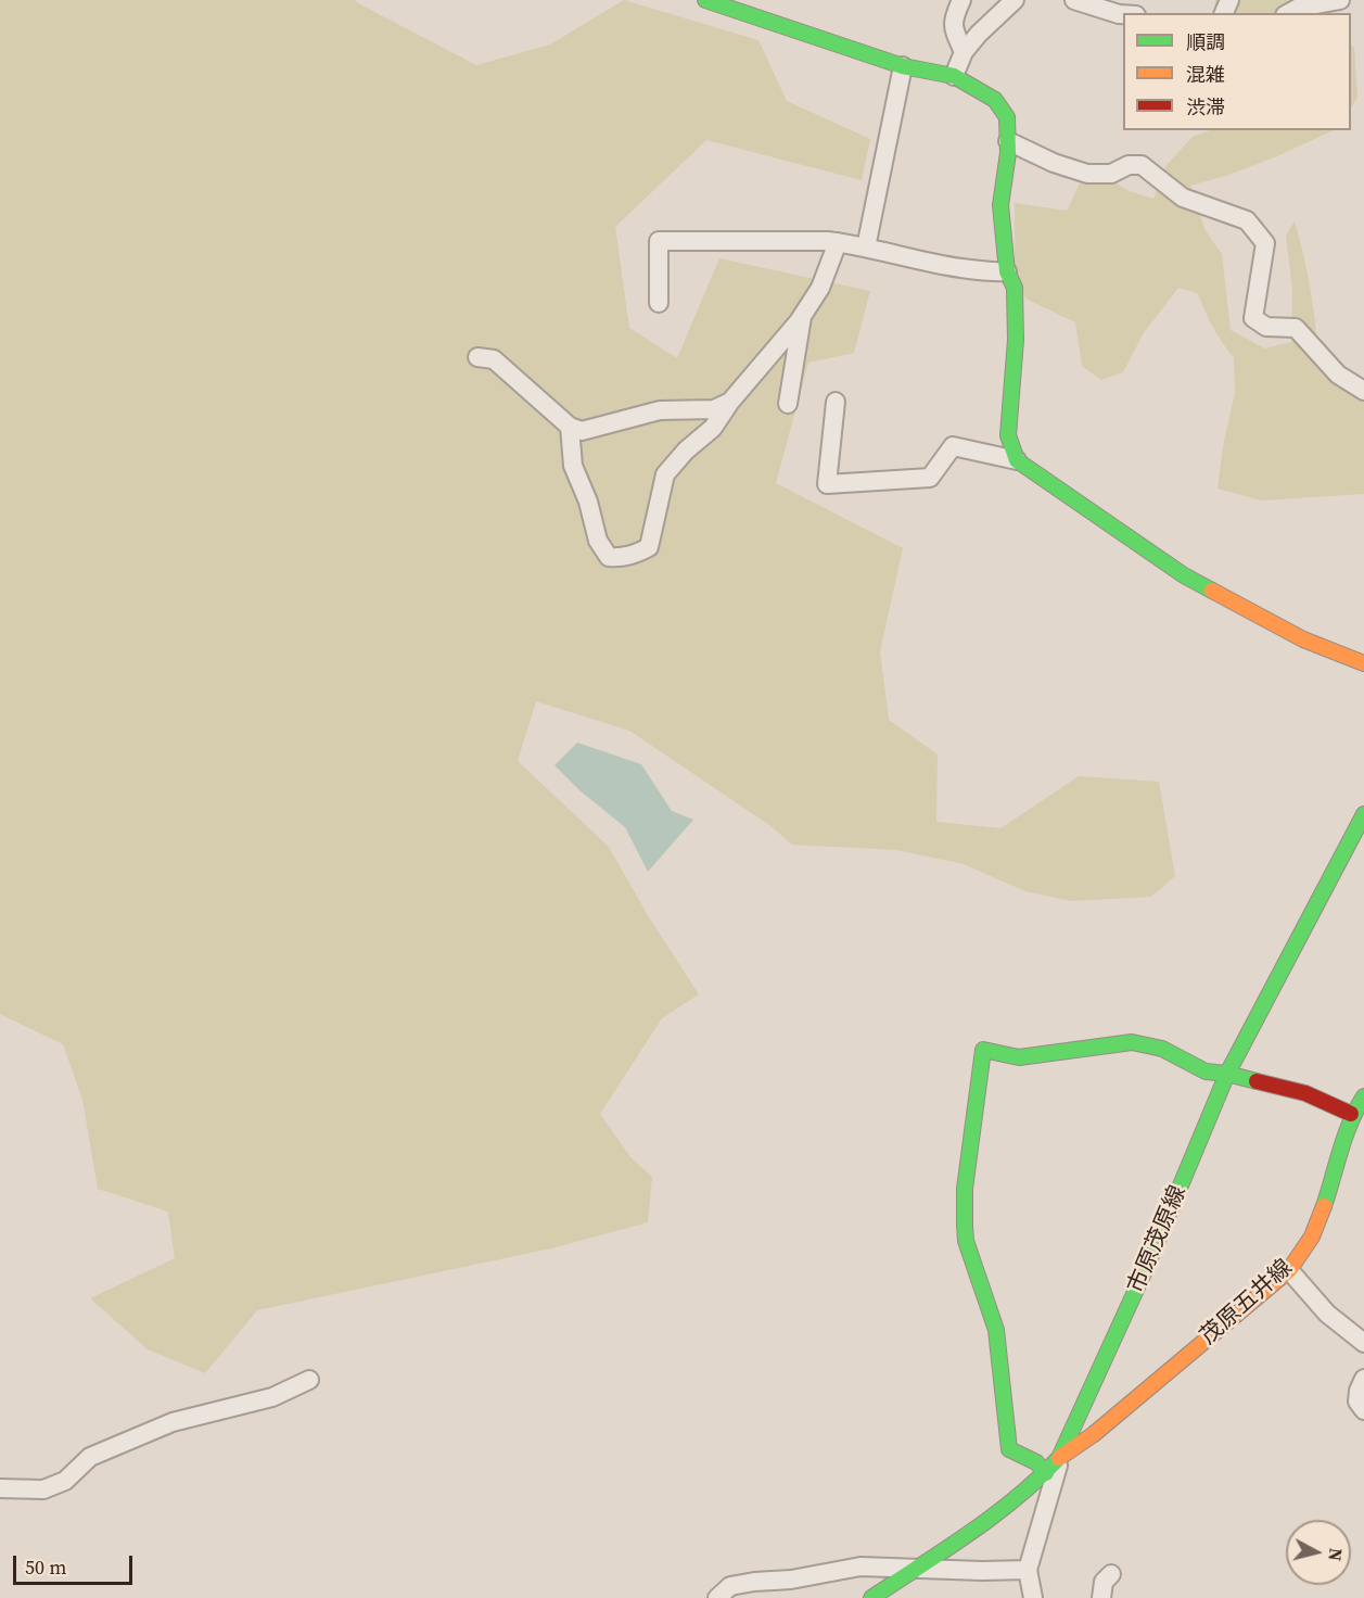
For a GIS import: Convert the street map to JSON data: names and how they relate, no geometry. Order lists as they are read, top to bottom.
{
  "streets": {
    "street": ["市原茂原線", "茂原五井線"]
  },
  "crossings": [
    ["市原茂原線", "茂原五井線"]
  ],
  "legend": ["順調", "混雑", "渋滞"],
  "scale_bar": "50 m",
  "north": "right"
}
